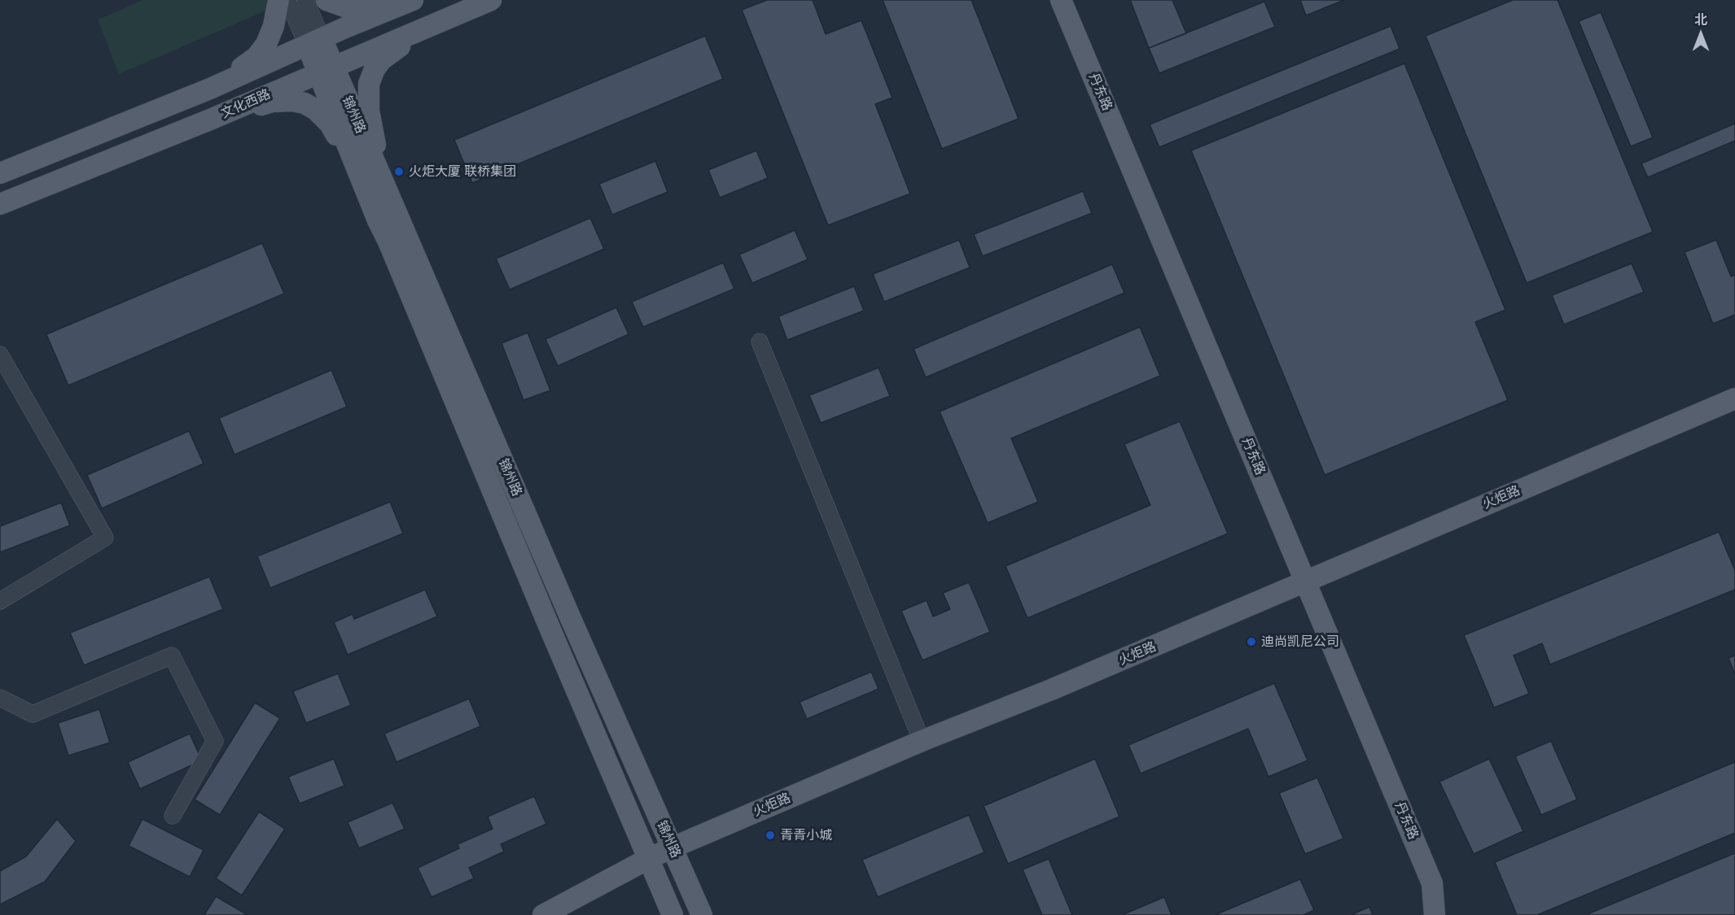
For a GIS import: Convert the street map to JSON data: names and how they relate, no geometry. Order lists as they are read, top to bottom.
{
  "streets": {
    "main road": [
      "丹东路",
      "文化西路",
      "锦州路",
      "火炬路"
    ]
  },
  "crossings": [
    ["丹东路", "火炬路"],
    ["文化西路", "锦州路"],
    ["锦州路", "火炬路"]
  ],
  "places": ["火炬大厦 联桥集团", "迪尚凯尼公司", "青青小城"],
  "north": "top"
}
